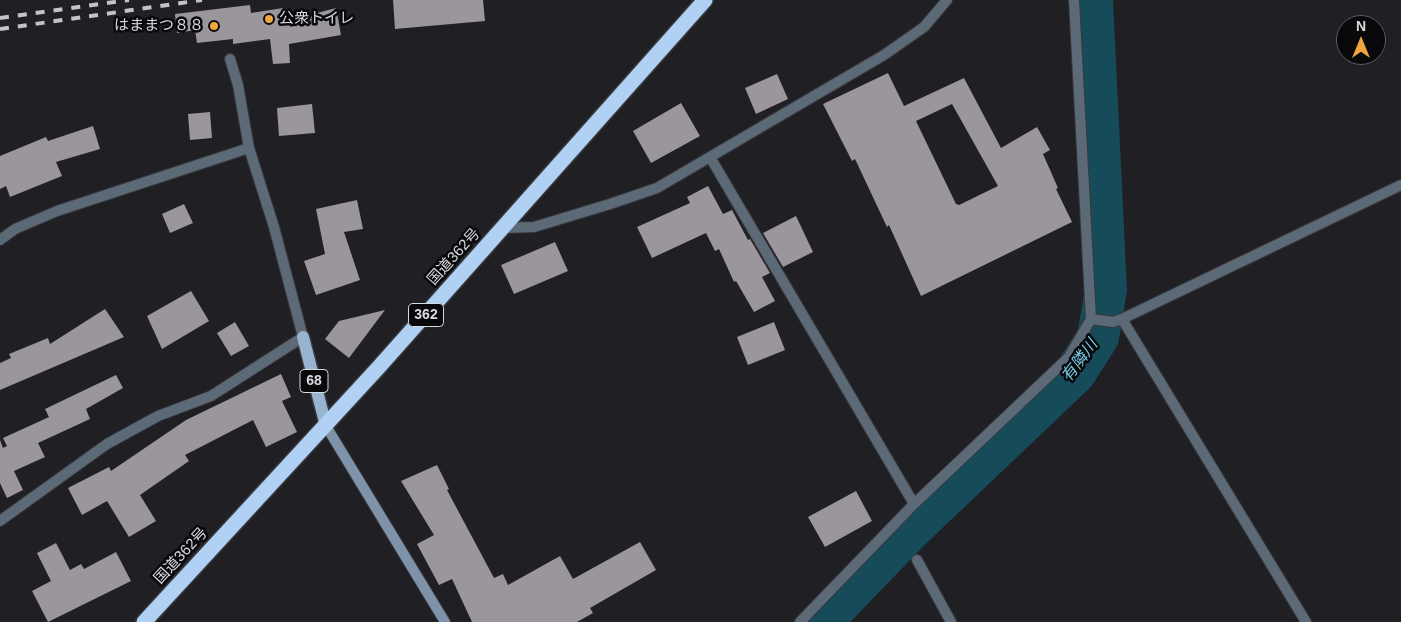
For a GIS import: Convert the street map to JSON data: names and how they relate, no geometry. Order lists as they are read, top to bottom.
{
  "streets": {
    "highway": ["国道362号", "362"],
    "main road": ["68"]
  },
  "crossings": [
    ["国道362号", "68"]
  ],
  "water": ["有隣川"],
  "places": ["公衆トイレ", "はままつ８８"],
  "north": "top"
}
